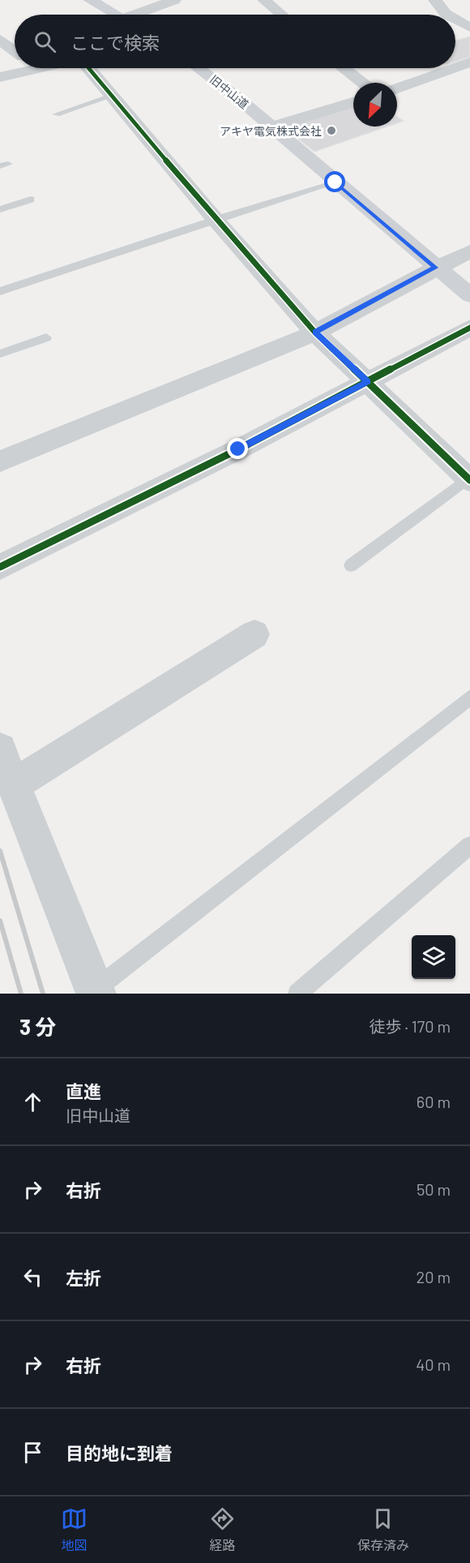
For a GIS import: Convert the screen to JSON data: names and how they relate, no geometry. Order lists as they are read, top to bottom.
{
  "streets": {
    "main road": ["旧中山道"]
  },
  "places": ["アキヤ電気株式会社"],
  "north": "bottom left",
  "page": {
    "search": "ここで検索",
    "heading": ["3 分", "徒歩 · 170 m"],
    "list": [
      ["直進", "旧中山道", "60 m"],
      ["右折", "50 m"],
      ["左折", "20 m"],
      ["右折", "40 m"],
      "目的地に到着"
    ],
    "nav": ["地図", "経路", "保存済み"]
  }
}
